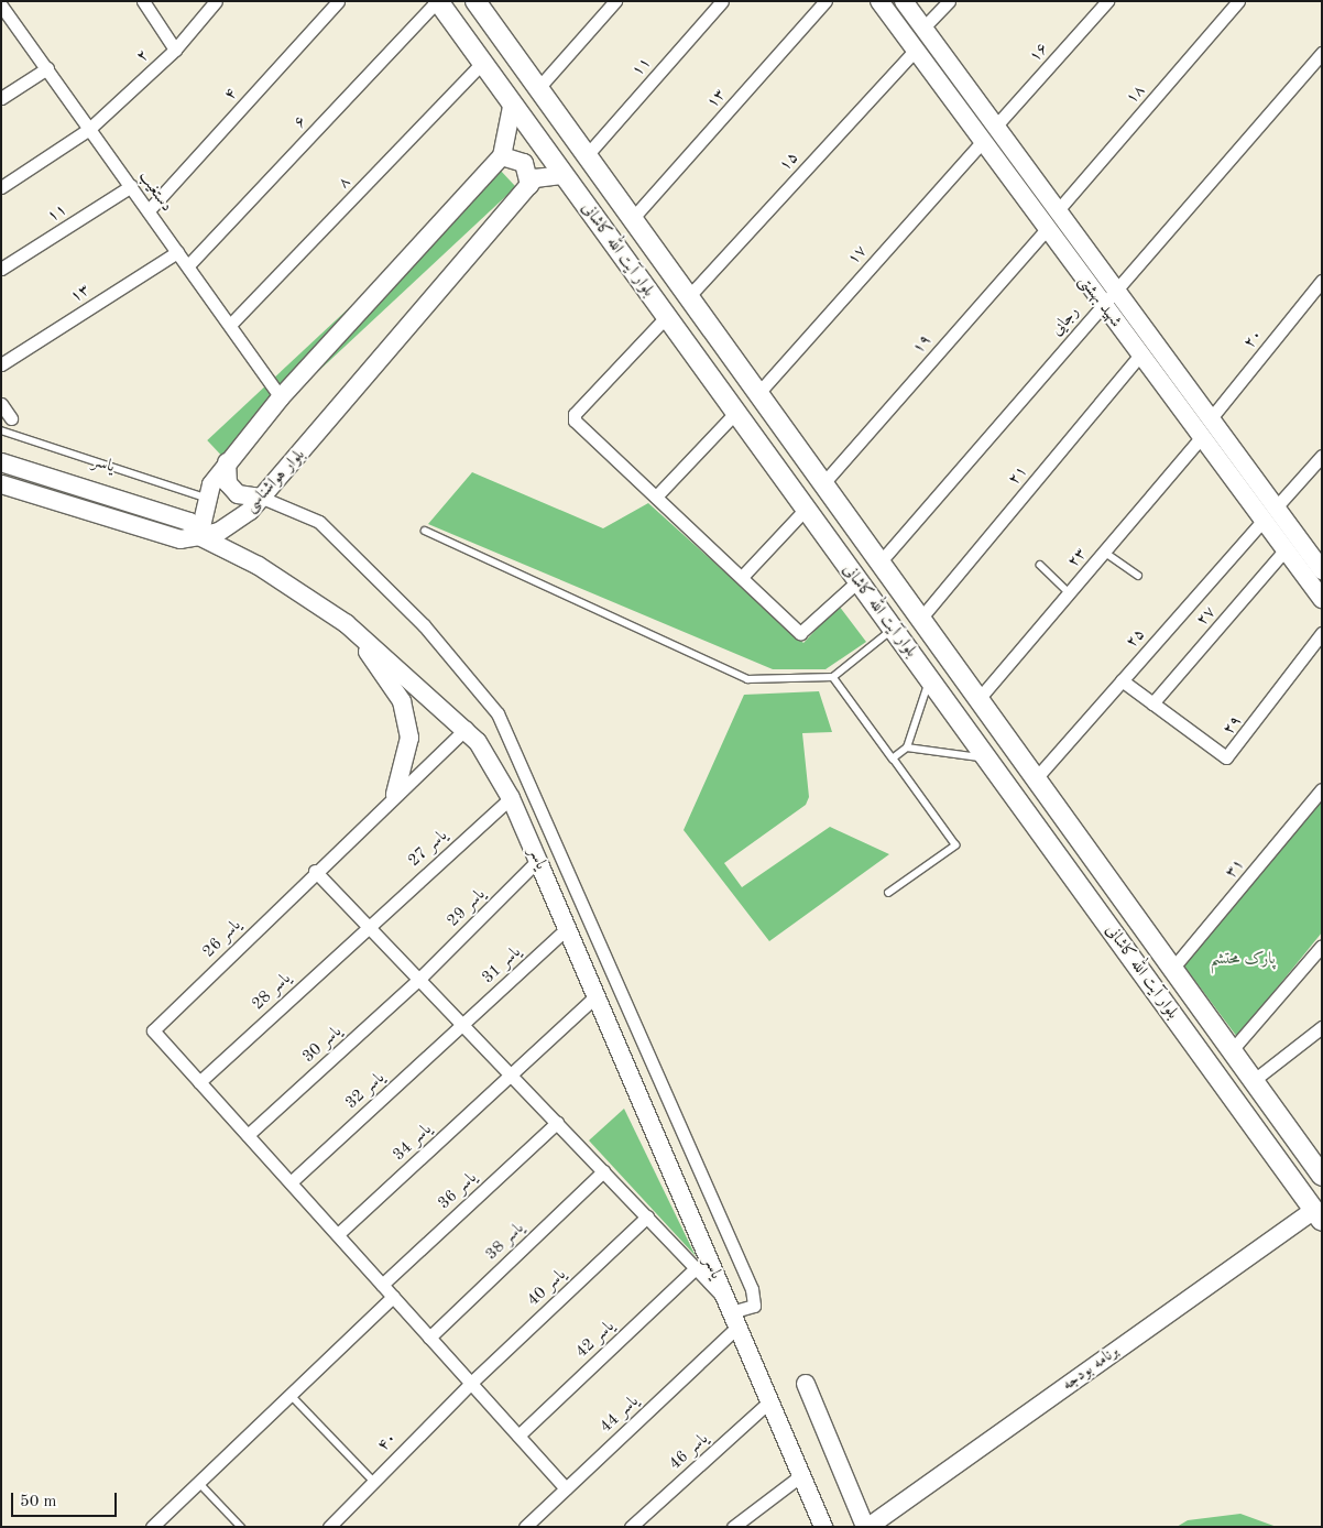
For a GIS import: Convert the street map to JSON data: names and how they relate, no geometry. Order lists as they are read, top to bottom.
{
  "streets": {
    "main road": [
      "بلوار آیت الله کاشانی",
      "شهید بهشتی",
      "یاسر",
      "بلوار هواشناسی",
      "برنامه بودجه"
    ],
    "street": [
      "۱۶",
      "۲",
      "۱۱",
      "۴",
      "۱۸",
      "۱۳",
      "۶",
      "۱۵",
      "۸",
      "دستغیب",
      "۱۷",
      "رجایی",
      "۲۰",
      "۱۹",
      "۲۱",
      "۲۳",
      "۲۷",
      "۲۵",
      "۲۹",
      "یاسر 27",
      "۳۱",
      "یاسر 29",
      "یاسر 26",
      "یاسر 31",
      "یاسر 28",
      "یاسر 30",
      "یاسر 32",
      "یاسر 34",
      "یاسر 36",
      "یاسر 38",
      "یاسر 40",
      "یاسر 42",
      "یاسر 44",
      "۴۰",
      "یاسر 46"
    ]
  },
  "crossings": [
    ["۱۶", "شهید بهشتی"],
    ["۲", "دستغیب"],
    ["۱۱", "دستغیب"],
    ["۱۱", "بلوار آیت الله کاشانی"],
    ["۴", "دستغیب"],
    ["۱۸", "شهید بهشتی"],
    ["۱۳", "دستغیب"],
    ["۱۳", "بلوار آیت الله کاشانی"],
    ["۶", "دستغیب"],
    ["۶", "بلوار آیت الله کاشانی"],
    ["۱۵", "بلوار آیت الله کاشانی"],
    ["۱۵", "شهید بهشتی"],
    ["۸", "دستغیب"],
    ["۸", "بلوار آیت الله کاشانی"],
    ["بلوار آیت الله کاشانی", "۱۷"],
    ["بلوار آیت الله کاشانی", "رجایی"],
    ["بلوار آیت الله کاشانی", "۱۹"],
    ["بلوار آیت الله کاشانی", "۲۱"],
    ["بلوار آیت الله کاشانی", "۲۳"],
    ["بلوار آیت الله کاشانی", "۲۵"],
    ["بلوار آیت الله کاشانی", "۳۱"],
    ["بلوار آیت الله کاشانی", "برنامه بودجه"],
    ["۱۷", "شهید بهشتی"],
    ["شهید بهشتی", "رجایی"],
    ["شهید بهشتی", "۲۰"],
    ["شهید بهشتی", "۱۹"],
    ["شهید بهشتی", "۲۱"],
    ["شهید بهشتی", "۲۳"],
    ["شهید بهشتی", "۲۷"],
    ["شهید بهشتی", "۲۵"],
    ["یاسر", "بلوار هواشناسی"],
    ["یاسر", "یاسر 27"],
    ["یاسر", "یاسر 29"],
    ["یاسر", "یاسر 26"],
    ["یاسر", "یاسر 31"],
    ["یاسر", "یاسر 28"],
    ["یاسر", "یاسر 30"],
    ["یاسر", "یاسر 32"],
    ["یاسر", "یاسر 34"],
    ["یاسر", "یاسر 36"],
    ["یاسر", "یاسر 38"],
    ["یاسر", "یاسر 40"],
    ["یاسر", "یاسر 42"],
    ["یاسر", "یاسر 44"],
    ["یاسر", "یاسر 46"],
    ["بلوار هواشناسی", "یاسر 44"],
    ["۲۷", "۲۹"],
    ["۲۵", "۲۹"],
    ["یاسر 27", "یاسر 28"],
    ["یاسر 29", "یاسر 30"],
    ["یاسر 26", "یاسر 28"],
    ["یاسر 31", "یاسر 32"],
    ["یاسر 40", "۴۰"]
  ],
  "parks": ["پارک محتشم"],
  "scale_bar": "50 m"
}
